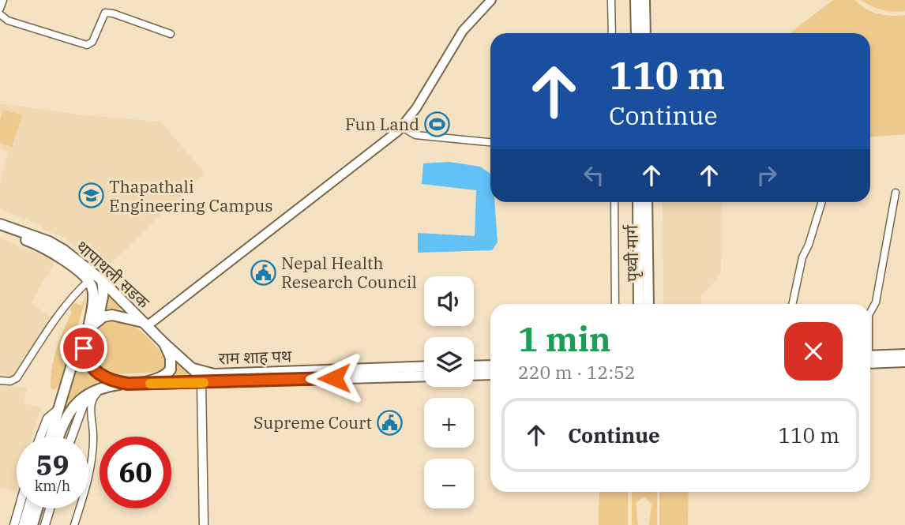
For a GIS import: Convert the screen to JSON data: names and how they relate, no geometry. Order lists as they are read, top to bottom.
{
  "streets": {
    "main road": ["पृथ्वी मार्ग", "थापाथली सडक", "राम शाह पथ"]
  },
  "places": {
    "sports": ["Fun Land"],
    "school or university": ["Thapathali Engineering Campus"],
    "public building": ["Nepal Health Research Council", "Supreme Court"]
  },
  "page": {
    "turn": ["110 m", "Continue"],
    "map_buttons": ["+", "−"],
    "heading": ["1 min", "220 m · 12:52"],
    "list": [
      {
        "name": "Continue",
        "value": "110 m"
      }
    ],
    "speed": "59 km/h",
    "limit": "60"
  }
}
